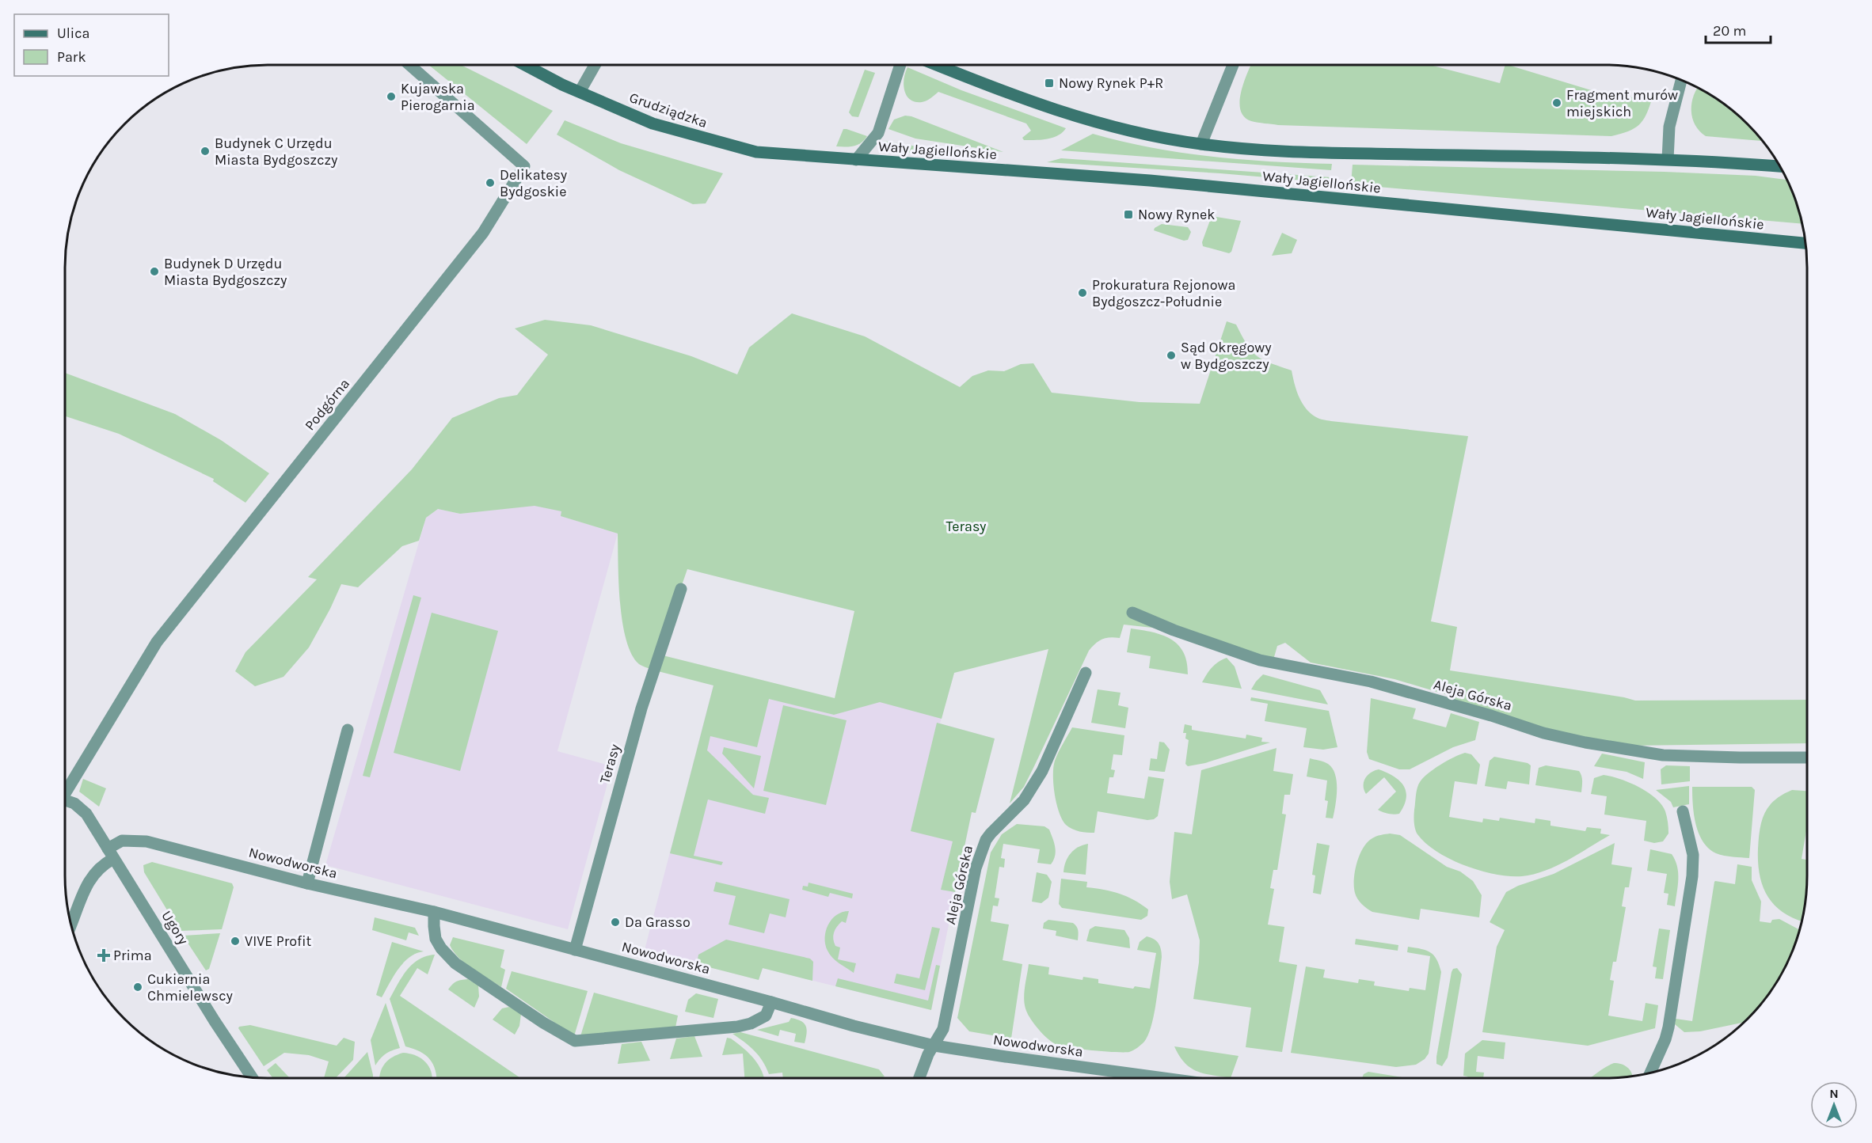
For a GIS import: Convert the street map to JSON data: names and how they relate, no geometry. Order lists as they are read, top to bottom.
{
  "streets": {
    "main road": ["Grudziądzka", "Wały Jagiellońskie"],
    "street": [
      "Podgórna",
      "Aleja Górska",
      "Terasy",
      "Nowodworska",
      "Ugory"
    ]
  },
  "crossings": [
    ["Grudziądzka", "Wały Jagiellońskie"],
    ["Aleja Górska", "Nowodworska"],
    ["Terasy", "Nowodworska"],
    ["Nowodworska", "Ugory"]
  ],
  "parks": ["Terasy"],
  "places": {
    "transit": ["Nowy Rynek P+R", "Nowy Rynek"],
    "other": [
      "Kujawska Pierogarnia",
      "Fragment murów miejskich",
      "Budynek C Urzędu Miasta Bydgoszczy",
      "Delikatesy Bydgoskie",
      "Budynek D Urzędu Miasta Bydgoszczy",
      "Prokuratura Rejonowa Bydgoszcz-Południe",
      "Sąd Okręgowy w Bydgoszczy",
      "Da Grasso",
      "VIVE Profit",
      "Cukiernia Chmielewscy"
    ],
    "health": ["Prima"]
  },
  "legend": ["Ulica", "Park"],
  "scale_bar": "20 m",
  "north": "top"
}
